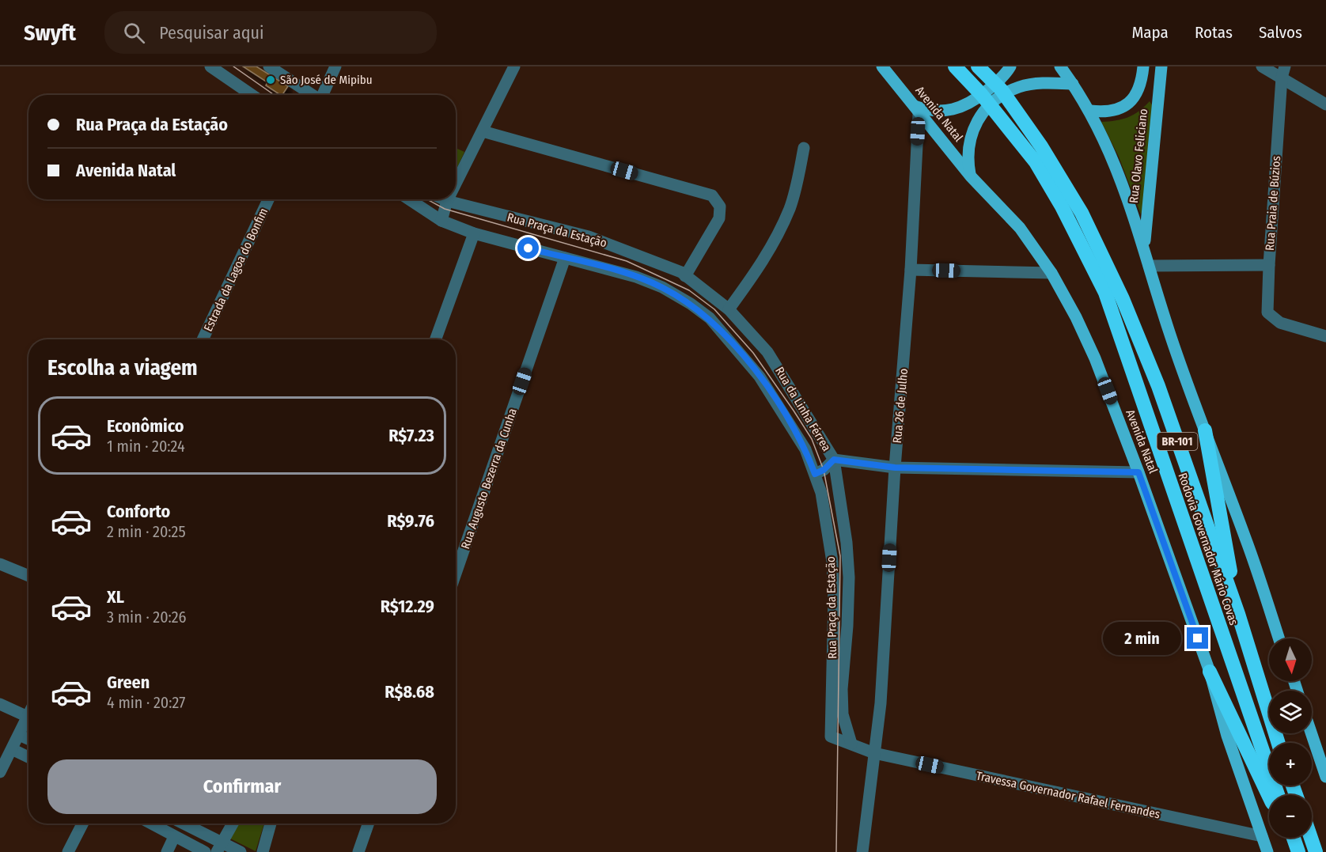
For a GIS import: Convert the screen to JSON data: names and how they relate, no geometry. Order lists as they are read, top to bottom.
{
  "streets": {
    "highway": ["BR-101", "Rodovia Governador Mário Covas"],
    "main road": ["Avenida Natal", "Rua Olavo Feliciano"],
    "street": [
      "Rua Praia de Búzios",
      "Rua Praça da Estação",
      "Estrada da Lagoa do Bonfim",
      "Rua 26 de Julho",
      "Rua da Linha Férrea",
      "Rua Augusto Bezerra da Cunha",
      "Travessa Governador Rafael Fernandes"
    ]
  },
  "crossings": [
    ["Avenida Natal", "Rua 26 de Julho"],
    ["Avenida Natal", "Travessa Governador Rafael Fernandes"],
    ["Rua Praça da Estação", "Rua da Linha Férrea"],
    ["Rua Praça da Estação", "Rua Augusto Bezerra da Cunha"],
    ["Rua 26 de Julho", "Travessa Governador Rafael Fernandes"]
  ],
  "places": ["São José de Mipibu"],
  "north": "bottom",
  "page": {
    "header": "Swyft",
    "search": "Pesquisar aqui",
    "nav": ["Mapa", "Rotas", "Salvos"],
    "banner": ["Rua Praça da Estação", "Avenida Natal"],
    "heading": "Escolha a viagem",
    "list": [
      {
        "name": "Econômico",
        "note": "1 min · 20:24",
        "value": "R$7.23"
      },
      {
        "name": "Conforto",
        "note": "2 min · 20:25",
        "value": "R$9.76"
      },
      {
        "name": "XL",
        "note": "3 min · 20:26",
        "value": "R$12.29"
      },
      {
        "name": "Green",
        "note": "4 min · 20:27",
        "value": "R$8.68"
      }
    ],
    "bubble": "2 min",
    "map_buttons": ["+", "−"],
    "buttons": "Confirmar"
  }
}
